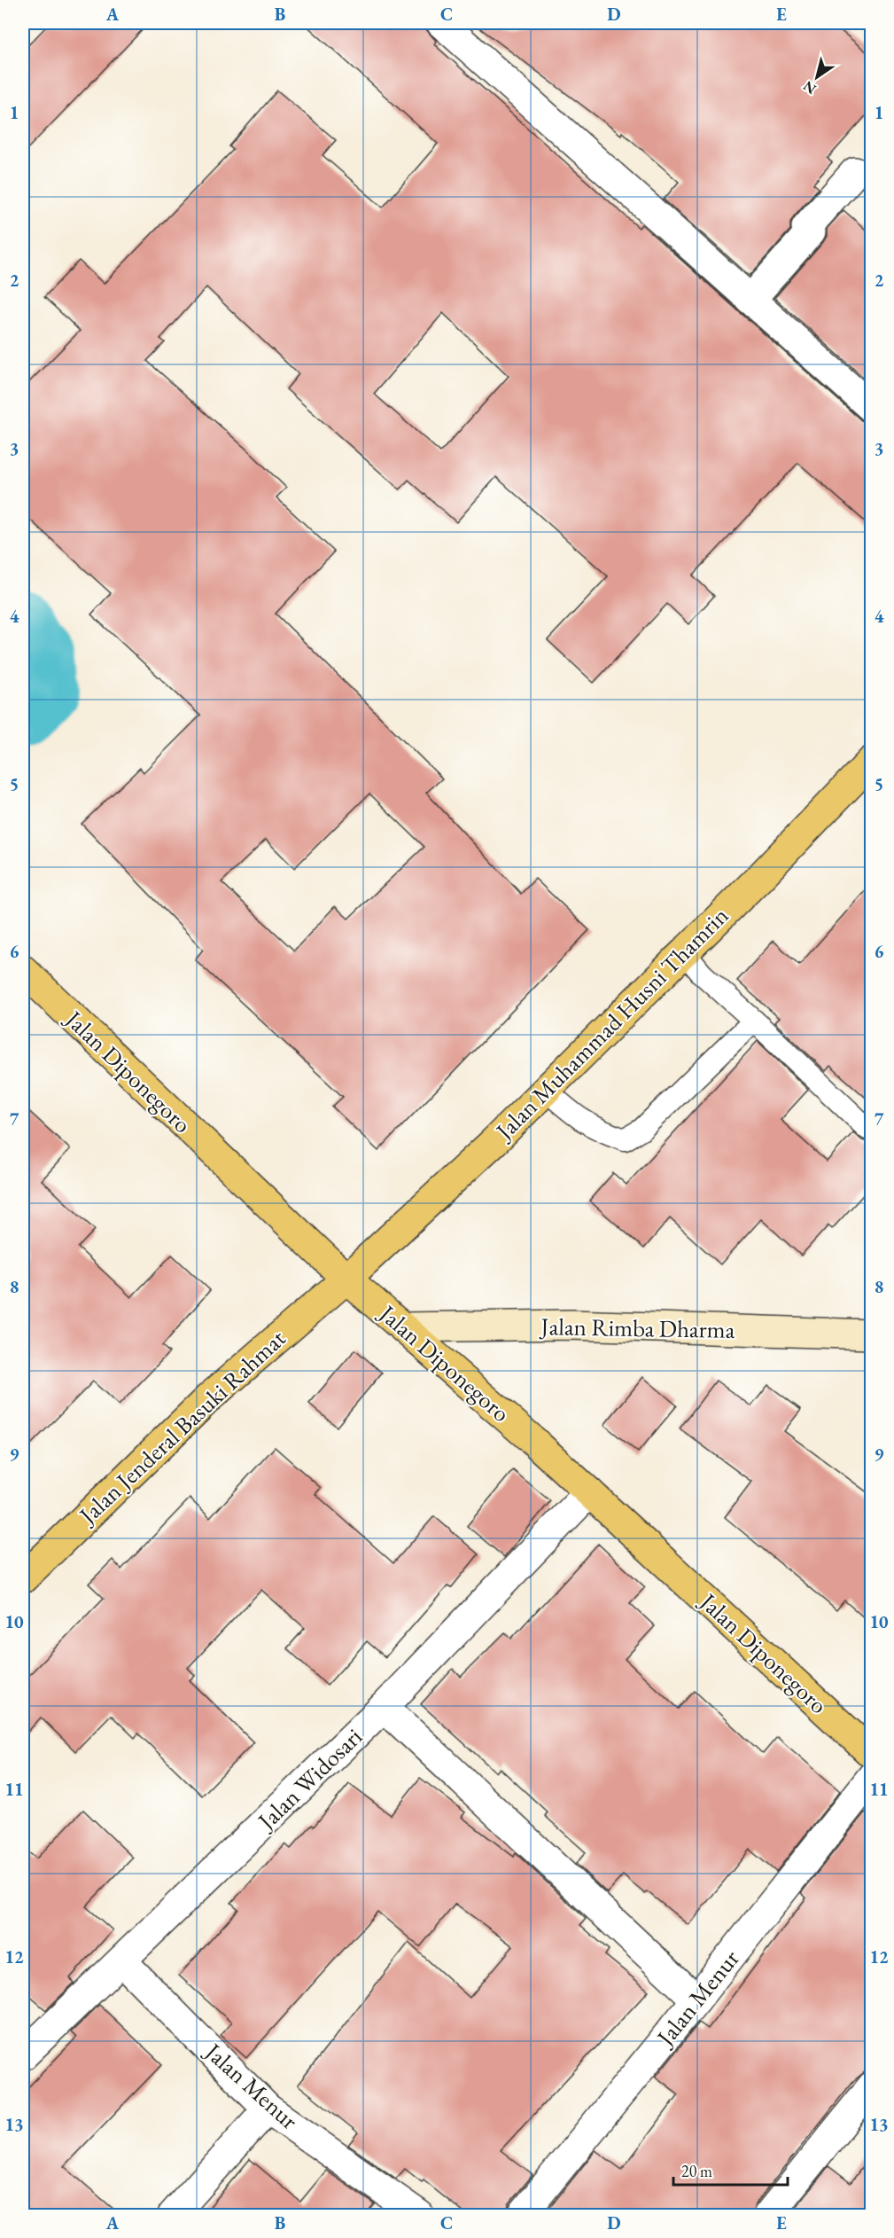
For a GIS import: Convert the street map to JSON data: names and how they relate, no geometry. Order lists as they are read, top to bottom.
{
  "streets": {
    "main road": [
      "Jalan Muhammad Husni Thamrin",
      "Jalan Diponegoro",
      "Jalan Rimba Dharma",
      "Jalan Jenderal Basuki Rahmat"
    ],
    "street": ["Jalan Widosari", "Jalan Menur"]
  },
  "crossings": [
    ["Jalan Muhammad Husni Thamrin", "Jalan Diponegoro"],
    ["Jalan Muhammad Husni Thamrin", "Jalan Jenderal Basuki Rahmat"],
    ["Jalan Diponegoro", "Jalan Rimba Dharma"],
    ["Jalan Diponegoro", "Jalan Jenderal Basuki Rahmat"],
    ["Jalan Diponegoro", "Jalan Widosari"],
    ["Jalan Widosari", "Jalan Menur"]
  ],
  "scale_bar": "20 m",
  "north": "bottom left",
  "grid": {
    "columns": [
      "A",
      "B",
      "C",
      "D",
      "E"
    ],
    "rows": [
      "1",
      "2",
      "3",
      "4",
      "5",
      "6",
      "7",
      "8",
      "9",
      "10",
      "11",
      "12",
      "13"
    ]
  }
}
